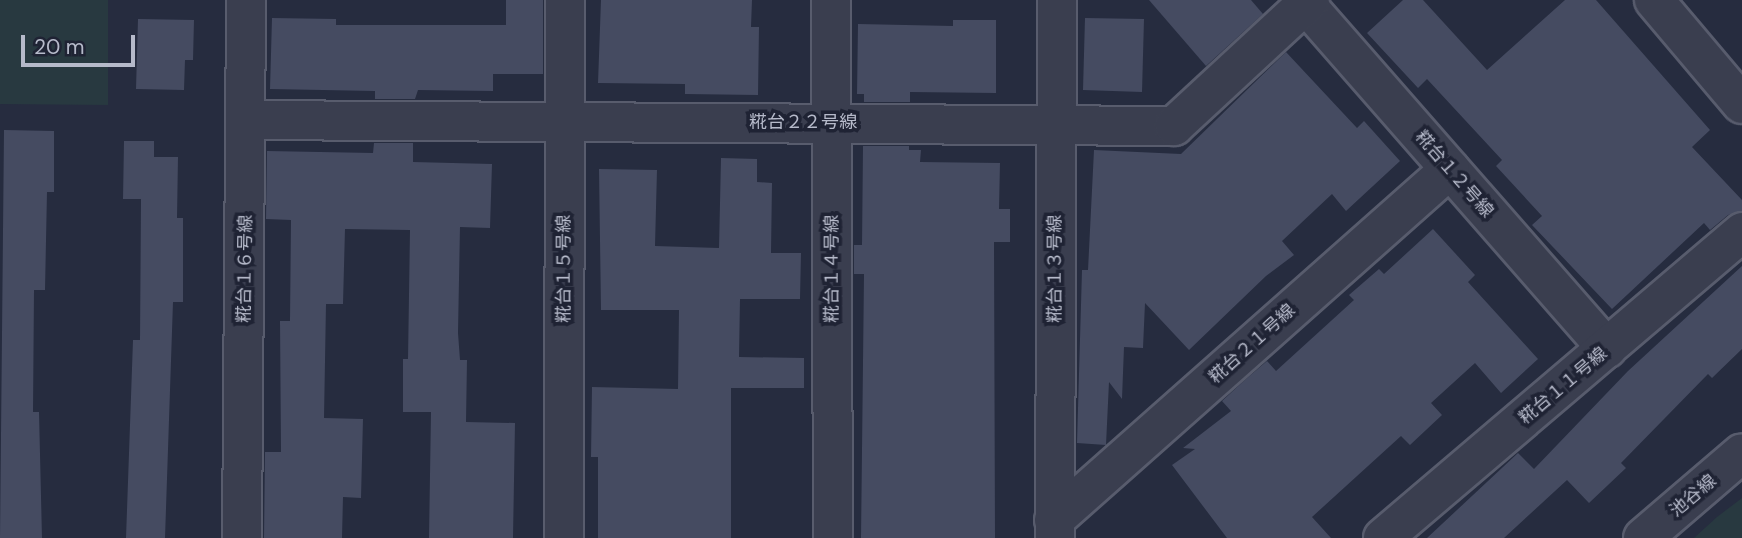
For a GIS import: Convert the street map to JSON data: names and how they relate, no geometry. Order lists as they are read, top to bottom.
{
  "streets": {
    "street": [
      "糀台２２号線",
      "糀台１２号線",
      "糀台１６号線",
      "糀台１５号線",
      "糀台１４号線",
      "糀台１３号線",
      "糀台２１号線",
      "糀台１１号線",
      "池谷線"
    ]
  },
  "crossings": [
    ["糀台２２号線", "糀台１２号線"],
    ["糀台２２号線", "糀台１６号線"],
    ["糀台２２号線", "糀台１５号線"],
    ["糀台２２号線", "糀台１４号線"],
    ["糀台２２号線", "糀台１３号線"],
    ["糀台１２号線", "糀台２１号線"],
    ["糀台１２号線", "糀台１１号線"],
    ["糀台１３号線", "糀台２１号線"]
  ],
  "scale_bar": "20 m"
}
